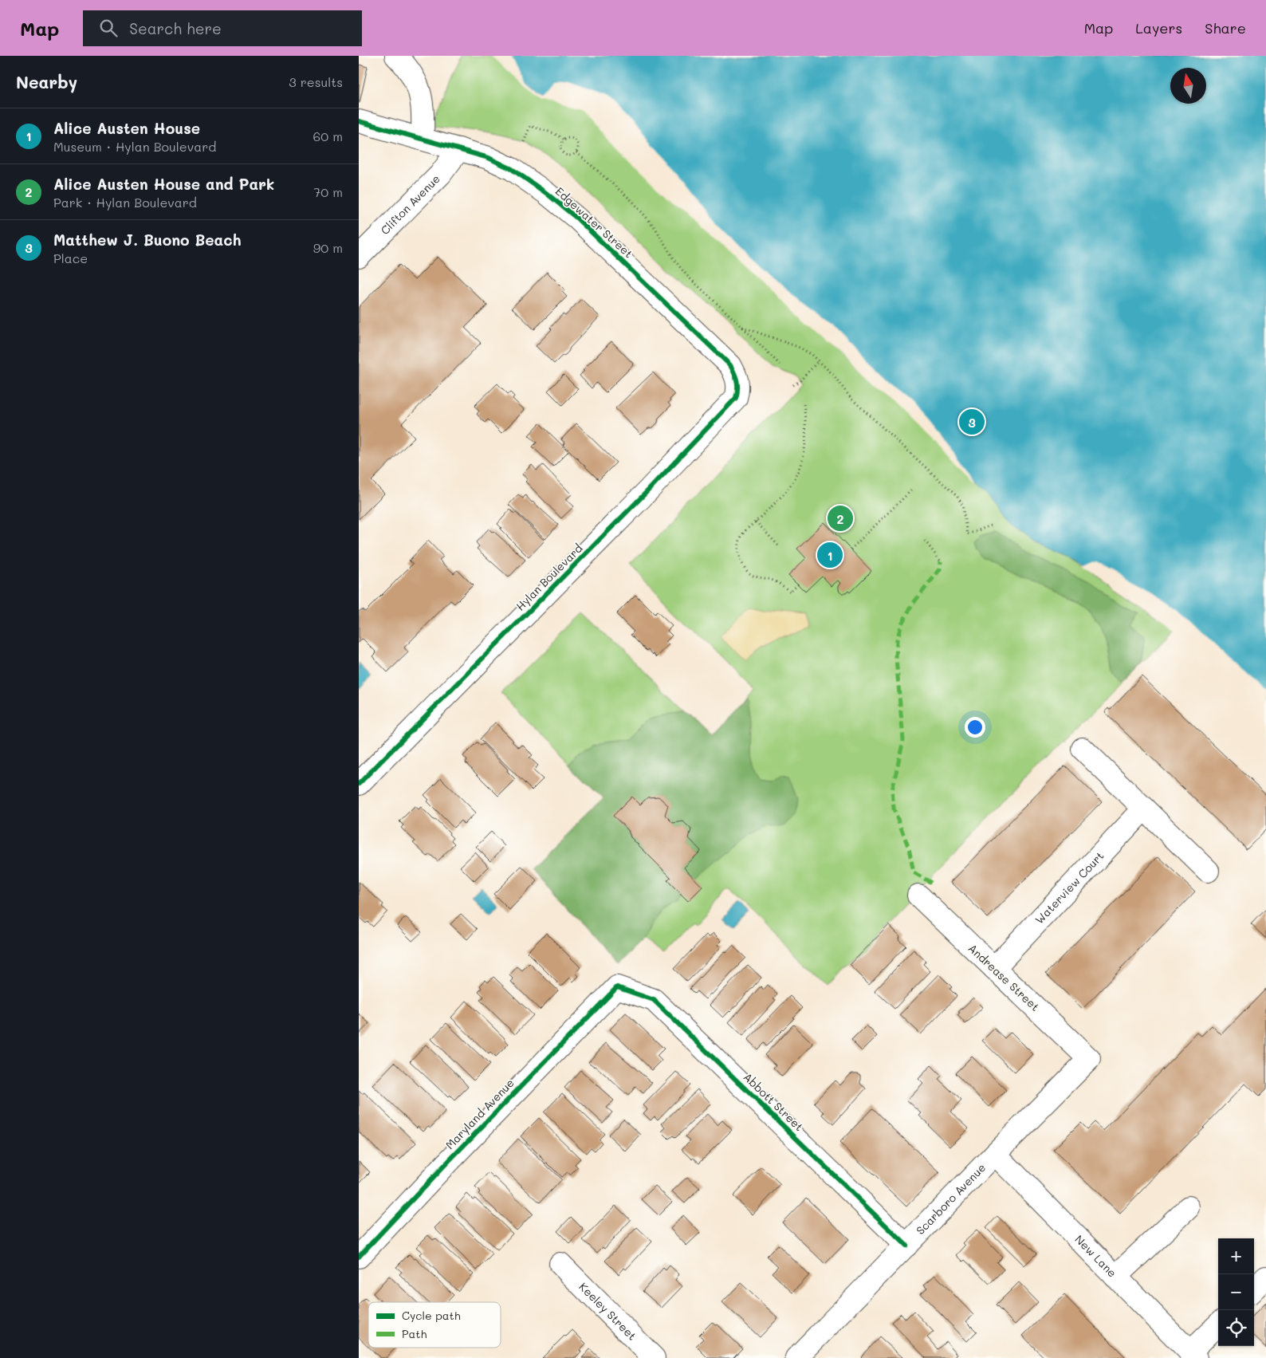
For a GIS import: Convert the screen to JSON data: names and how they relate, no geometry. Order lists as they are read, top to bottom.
{
  "streets": {
    "street": [
      "Clifton Avenue",
      "Edgewater Street",
      "Hylan Boulevard",
      "Waterview Court",
      "Andrease Street",
      "Abbott Street",
      "Maryland Avenue",
      "Scarboro Avenue",
      "New Lane",
      "Keeley Street"
    ]
  },
  "crossings": [
    ["Clifton Avenue", "Edgewater Street"],
    ["Edgewater Street", "Hylan Boulevard"],
    ["Waterview Court", "Andrease Street"],
    ["Andrease Street", "Scarboro Avenue"],
    ["Abbott Street", "Maryland Avenue"],
    ["Abbott Street", "Scarboro Avenue"],
    ["Scarboro Avenue", "New Lane"]
  ],
  "legend": ["Cycle path", "Path"],
  "north": "top",
  "page": {
    "header": "Map",
    "search": "Search here",
    "nav": ["Map", "Layers", "Share"],
    "heading": ["Nearby", "3 results"],
    "list": [
      {
        "mark": "1",
        "name": "Alice Austen House",
        "note": "Museum · Hylan Boulevard",
        "value": "60 m"
      },
      {
        "mark": "2",
        "name": "Alice Austen House and Park",
        "note": "Park · Hylan Boulevard",
        "value": "70 m"
      },
      {
        "mark": "3",
        "name": "Matthew J. Buono Beach",
        "note": "Place",
        "value": "90 m"
      }
    ],
    "pins": ["3", "2", "1"],
    "map_buttons": ["+", "−"]
  }
}
